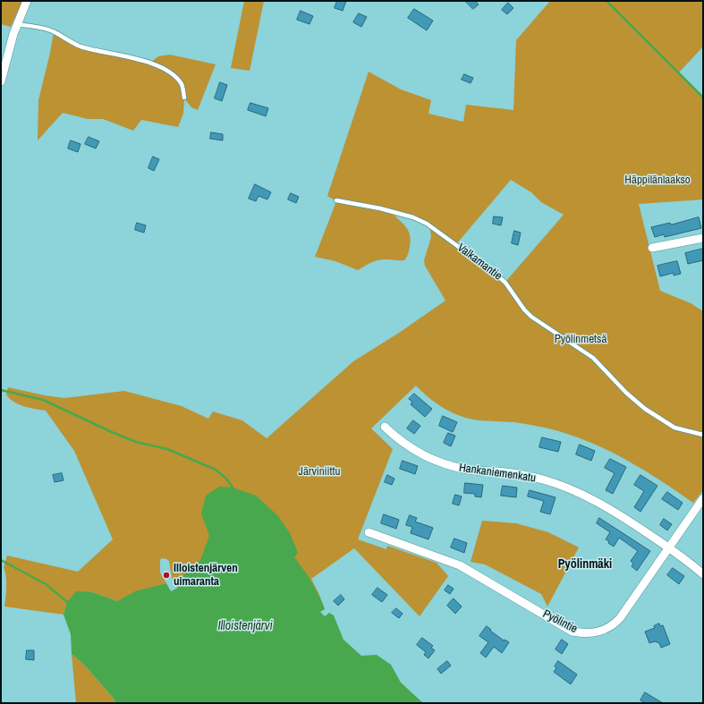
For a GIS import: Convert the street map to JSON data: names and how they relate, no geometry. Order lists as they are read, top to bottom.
{
  "streets": {
    "street": ["Hankaniemenkatu", "Pyölintie"],
    "lane": ["Valkamantie"]
  },
  "crossings": [
    ["Hankaniemenkatu", "Pyölintie"]
  ],
  "districts": ["Pyölinmäki"],
  "water": ["Illoistenjärvi"],
  "parks": ["Häppilänlaakso", "Pyölinmetsä", "Järviniittu"],
  "places": ["Illoistenjärven uimaranta"]
}
